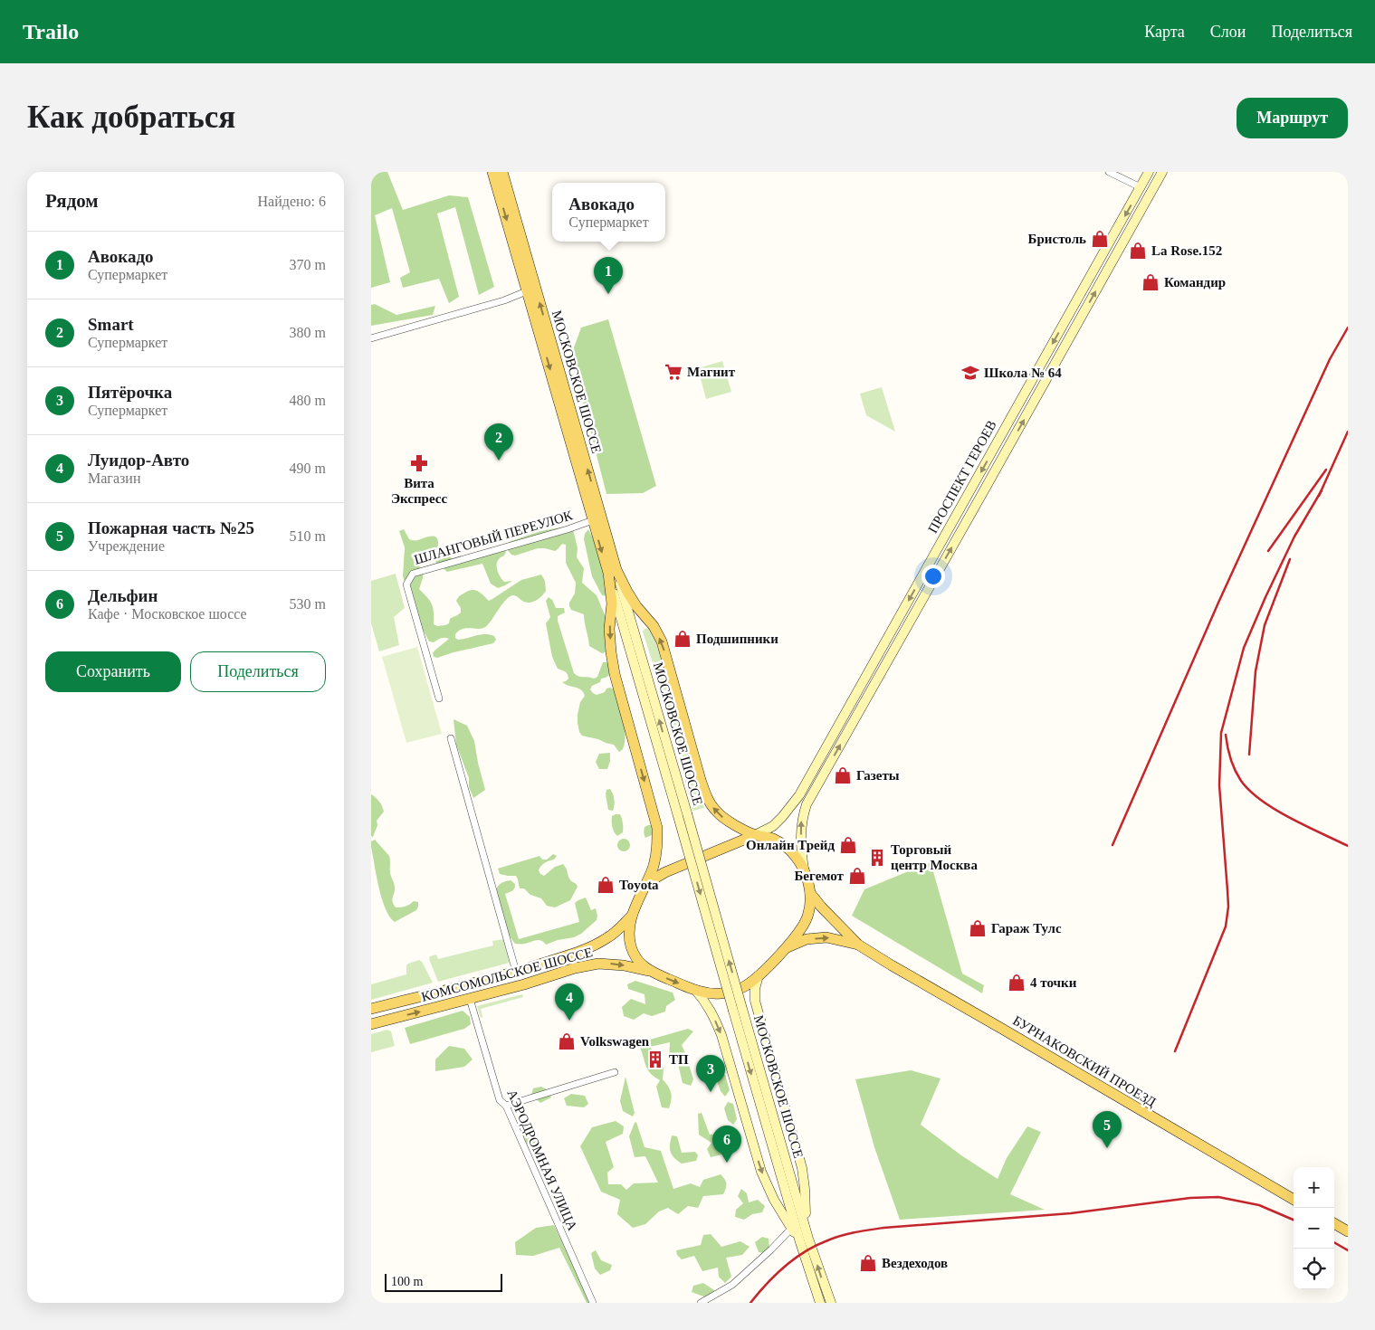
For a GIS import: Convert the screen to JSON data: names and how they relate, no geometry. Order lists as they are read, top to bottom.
{
  "streets": {
    "main road": [
      "МОСКОВСКОЕ ШОССЕ",
      "ПРОСПЕКТ ГЕРОЕВ",
      "КОМСОМОЛЬСКОЕ ШОССЕ",
      "БУРНАКОВСКИЙ ПРОЕЗД"
    ],
    "street": ["ШЛАНГОВЫЙ ПЕРЕУЛОК", "АЭРОДРОМНАЯ УЛИЦА"]
  },
  "crossings": [
    ["МОСКОВСКОЕ ШОССЕ", "ШЛАНГОВЫЙ ПЕРЕУЛОК"],
    ["КОМСОМОЛЬСКОЕ ШОССЕ", "АЭРОДРОМНАЯ УЛИЦА"]
  ],
  "places": {
    "shop": [
      "Бристоль",
      "La Rose.152",
      "Командир",
      "Подшипники",
      "Газеты",
      "Онлайн Трейд",
      "Бегемот",
      "Toyota",
      "Гараж Тулс",
      "4 точки",
      "Volkswagen",
      "Вездеходов"
    ],
    "supermarket": ["Магнит"],
    "school or university": ["Школа № 64"],
    "pharmacy": ["Вита Экспресс"],
    "building": ["Торговый центр Москва", "ТП"]
  },
  "scale_bar": "100 m",
  "page": {
    "header": "Trailo",
    "nav": ["Карта", "Слои", "Поделиться"],
    "buttons": [
      "Маршрут",
      ["Сохранить", "Поделиться"]
    ],
    "title": "Как добраться",
    "heading": ["Рядом", "Найдено: 6"],
    "popup": ["Авокадо", "Супермаркет"],
    "list": [
      {
        "mark": "1",
        "name": "Авокадо",
        "note": "Супермаркет",
        "value": "370 m"
      },
      {
        "mark": "2",
        "name": "Smart",
        "note": "Супермаркет",
        "value": "380 m"
      },
      {
        "mark": "3",
        "name": "Пятёрочка",
        "note": "Супермаркет",
        "value": "480 m"
      },
      {
        "mark": "4",
        "name": "Луидор-Авто",
        "note": "Магазин",
        "value": "490 m"
      },
      {
        "mark": "5",
        "name": "Пожарная часть №25",
        "note": "Учреждение",
        "value": "510 m"
      },
      {
        "mark": "6",
        "name": "Дельфин",
        "note": "Кафе · Московское шоссе",
        "value": "530 m"
      }
    ],
    "pins": [
      "1",
      "2",
      "4",
      "3",
      "5",
      "6"
    ],
    "map_buttons": ["+", "−"],
    "scale": "100 m"
  }
}
